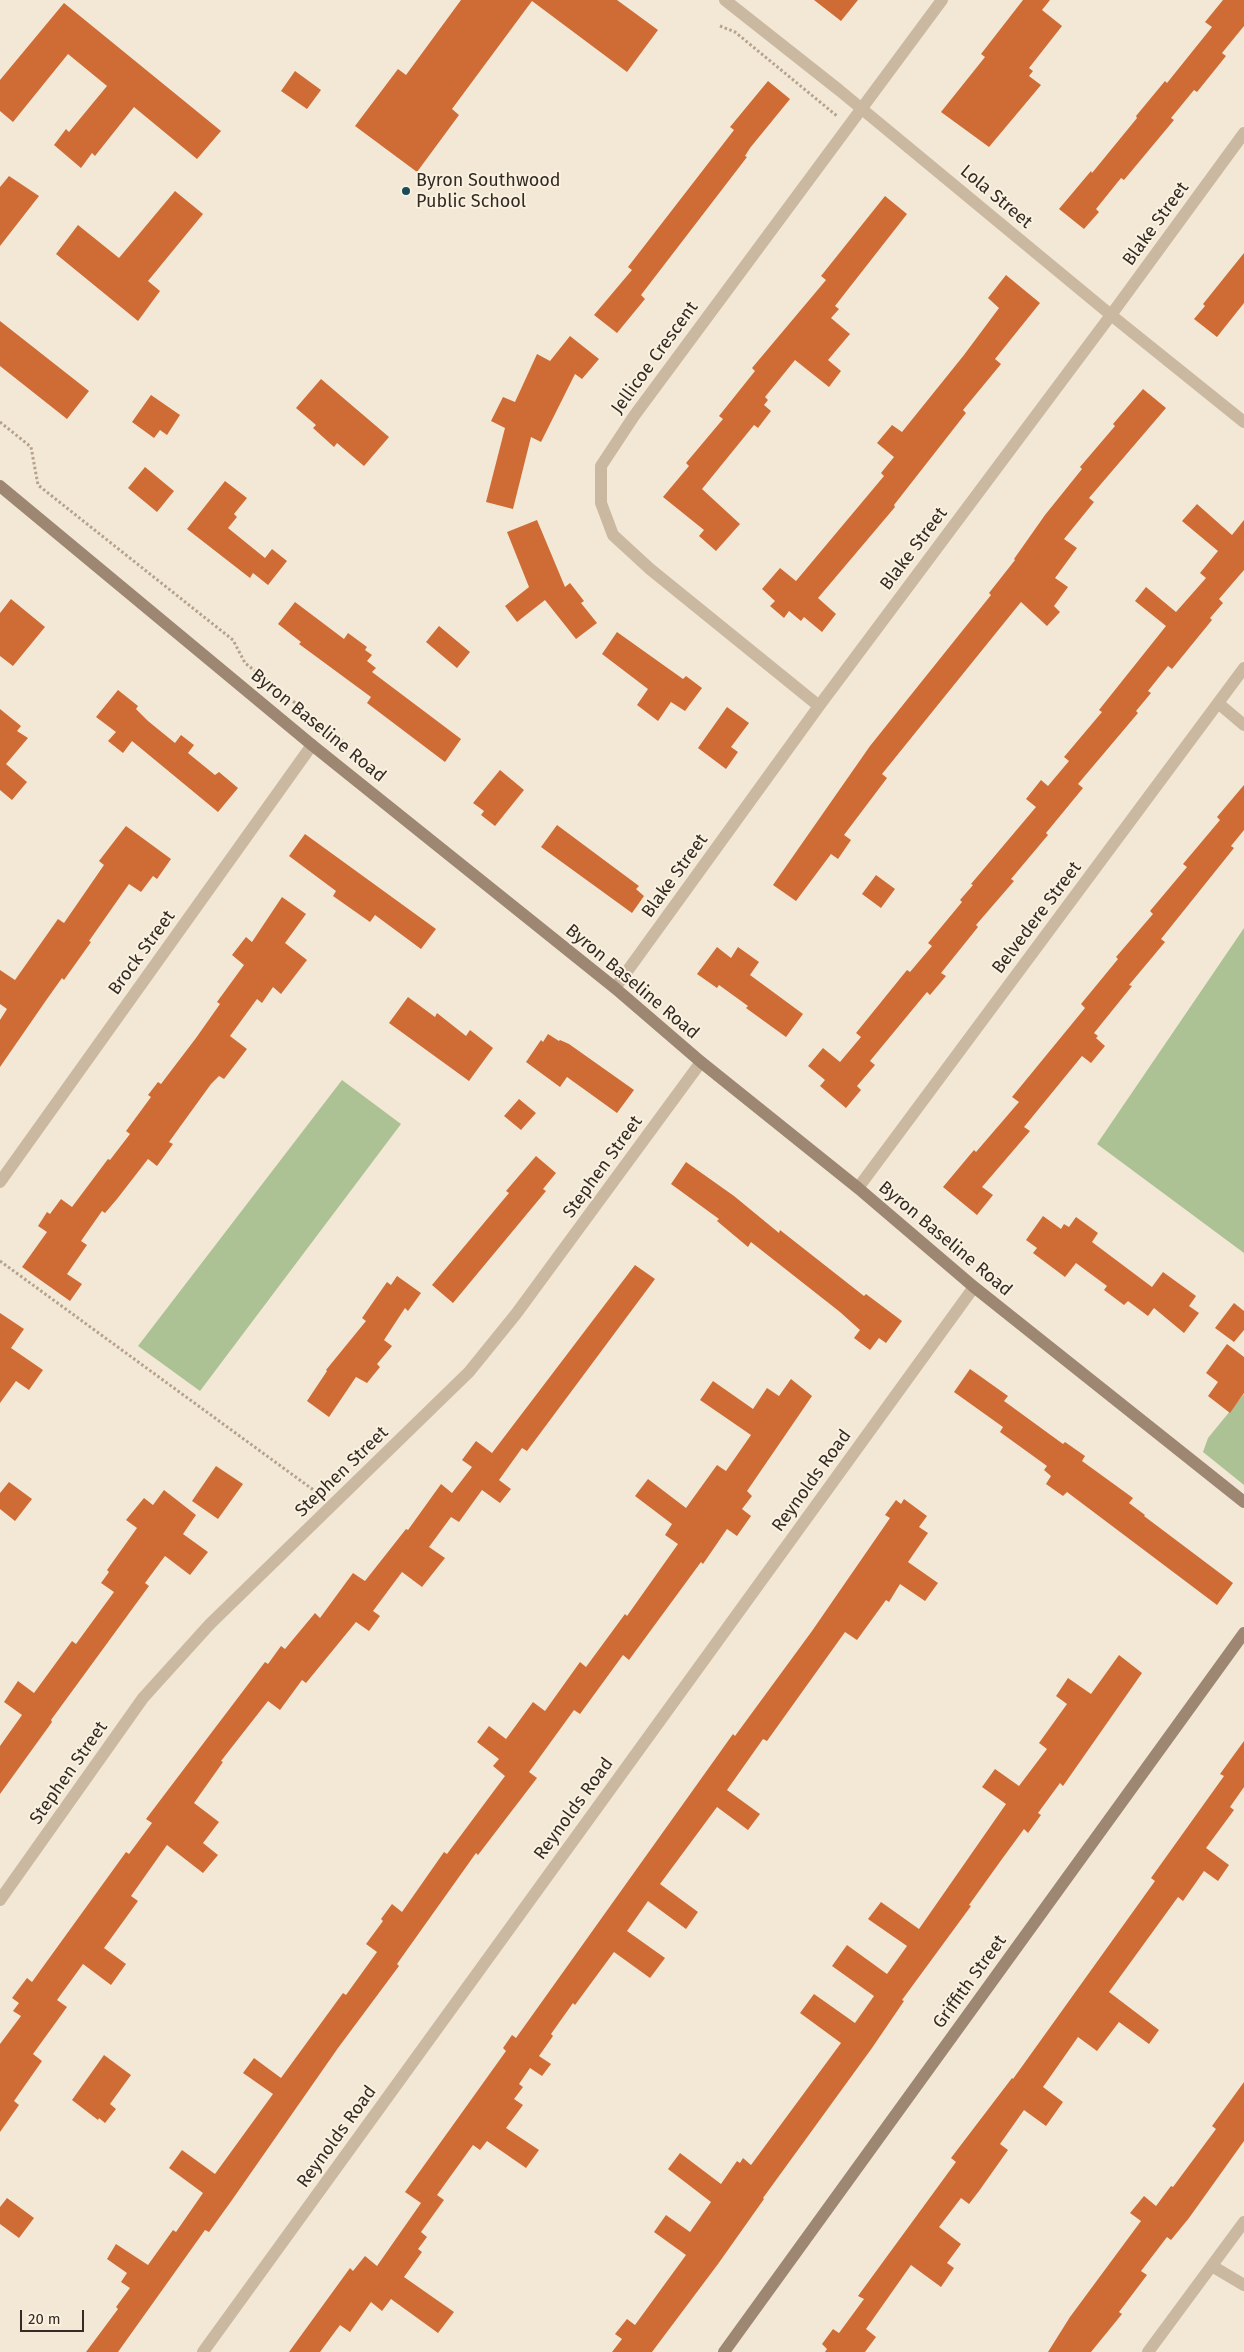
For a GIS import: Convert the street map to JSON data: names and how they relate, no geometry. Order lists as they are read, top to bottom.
{
  "streets": {
    "main road": ["Byron Baseline Road", "Griffith Street"],
    "street": [
      "Lola Street",
      "Blake Street",
      "Jellicoe Crescent",
      "Belvedere Street",
      "Brock Street",
      "Stephen Street",
      "Reynolds Road"
    ]
  },
  "crossings": [
    ["Lola Street", "Blake Street"],
    ["Lola Street", "Jellicoe Crescent"],
    ["Blake Street", "Jellicoe Crescent"],
    ["Blake Street", "Byron Baseline Road"],
    ["Byron Baseline Road", "Belvedere Street"],
    ["Byron Baseline Road", "Brock Street"],
    ["Byron Baseline Road", "Stephen Street"],
    ["Byron Baseline Road", "Reynolds Road"]
  ],
  "places": ["Byron Southwood Public School"],
  "scale_bar": "20 m"
}
